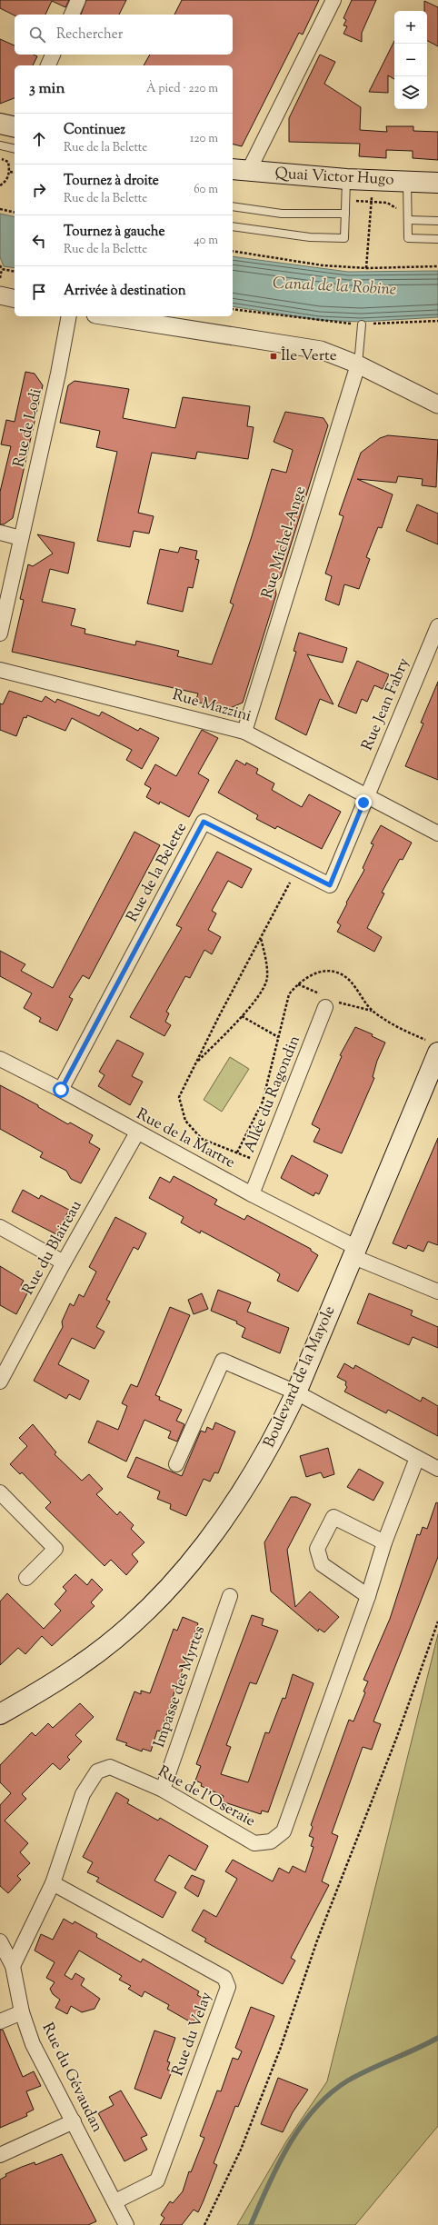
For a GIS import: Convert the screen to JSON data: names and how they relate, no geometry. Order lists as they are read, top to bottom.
{
  "streets": {
    "main road": ["Quai Victor Hugo", "Boulevard de la Mayole"],
    "street": [
      "Rue de Lodi",
      "Rue Michel-Ange",
      "Rue Jean Fabry",
      "Rue Mazzini",
      "Rue de la Belette",
      "Allée du Ragondin",
      "Rue de la Martre",
      "Rue du Blaireau",
      "Impasse des Myrtes",
      "Rue de l'Oseraie",
      "Rue du Velay",
      "Rue du Gévaudan"
    ]
  },
  "crossings": [
    ["Rue Michel-Ange", "Rue Mazzini"],
    ["Rue Jean Fabry", "Rue Mazzini"],
    ["Rue Jean Fabry", "Rue de la Belette"],
    ["Rue Mazzini", "Rue de la Belette"],
    ["Rue de la Belette", "Rue de la Martre"],
    ["Allée du Ragondin", "Rue de la Martre"],
    ["Rue de la Martre", "Rue du Blaireau"],
    ["Rue de la Martre", "Boulevard de la Mayole"],
    ["Impasse des Myrtes", "Rue de l'Oseraie"],
    ["Rue de l'Oseraie", "Rue du Velay"],
    ["Rue de l'Oseraie", "Rue du Gévaudan"],
    ["Rue du Velay", "Rue du Gévaudan"]
  ],
  "water": ["Canal de la Robine"],
  "places": {
    "transit": ["Île Verte"]
  },
  "page": {
    "map_buttons": ["+", "−"],
    "search": "Rechercher",
    "heading": ["3 min", "À pied · 220 m"],
    "list": [
      ["Continuez", "Rue de la Belette", "120 m"],
      ["Tournez à droite", "Rue de la Belette", "60 m"],
      ["Tournez à gauche", "Rue de la Belette", "40 m"],
      "Arrivée à destination"
    ]
  }
}
